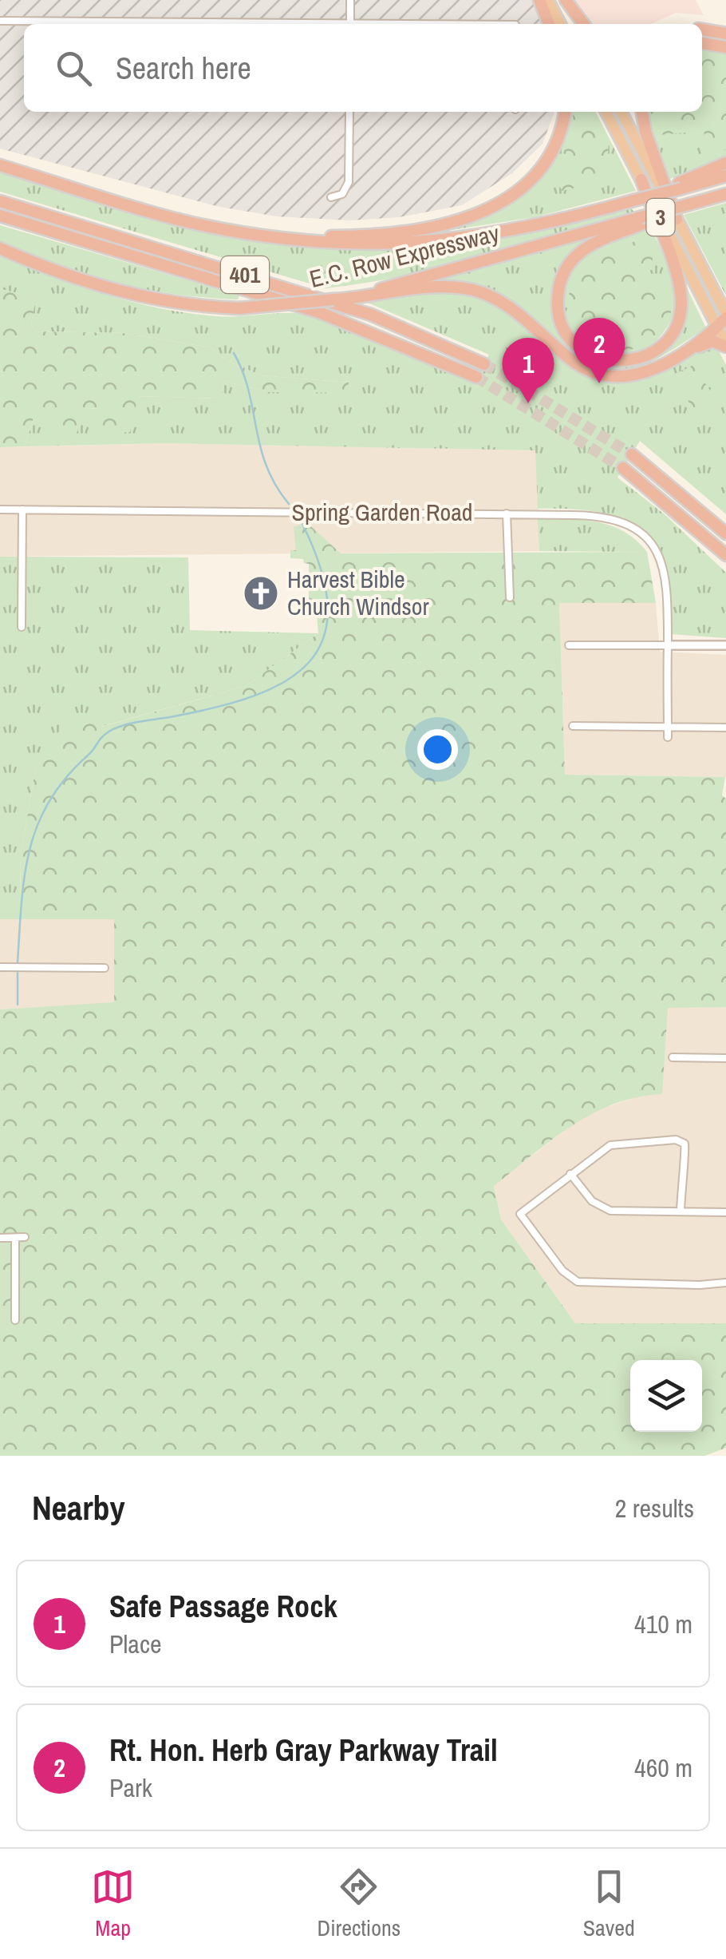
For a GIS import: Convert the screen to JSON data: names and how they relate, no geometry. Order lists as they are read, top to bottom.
{
  "streets": {
    "highway": ["3", "E.C. Row Expressway", "401"],
    "street": ["Spring Garden Road"]
  },
  "places": {
    "church": ["Harvest Bible Church Windsor"]
  },
  "page": {
    "search": "Search here",
    "pins": ["2", "1"],
    "heading": ["Nearby", "2 results"],
    "list": [
      {
        "mark": "1",
        "name": "Safe Passage Rock",
        "note": "Place",
        "value": "410 m"
      },
      {
        "mark": "2",
        "name": "Rt. Hon. Herb Gray Parkway Trail",
        "note": "Park",
        "value": "460 m"
      }
    ],
    "nav": ["Map", "Directions", "Saved"]
  }
}
